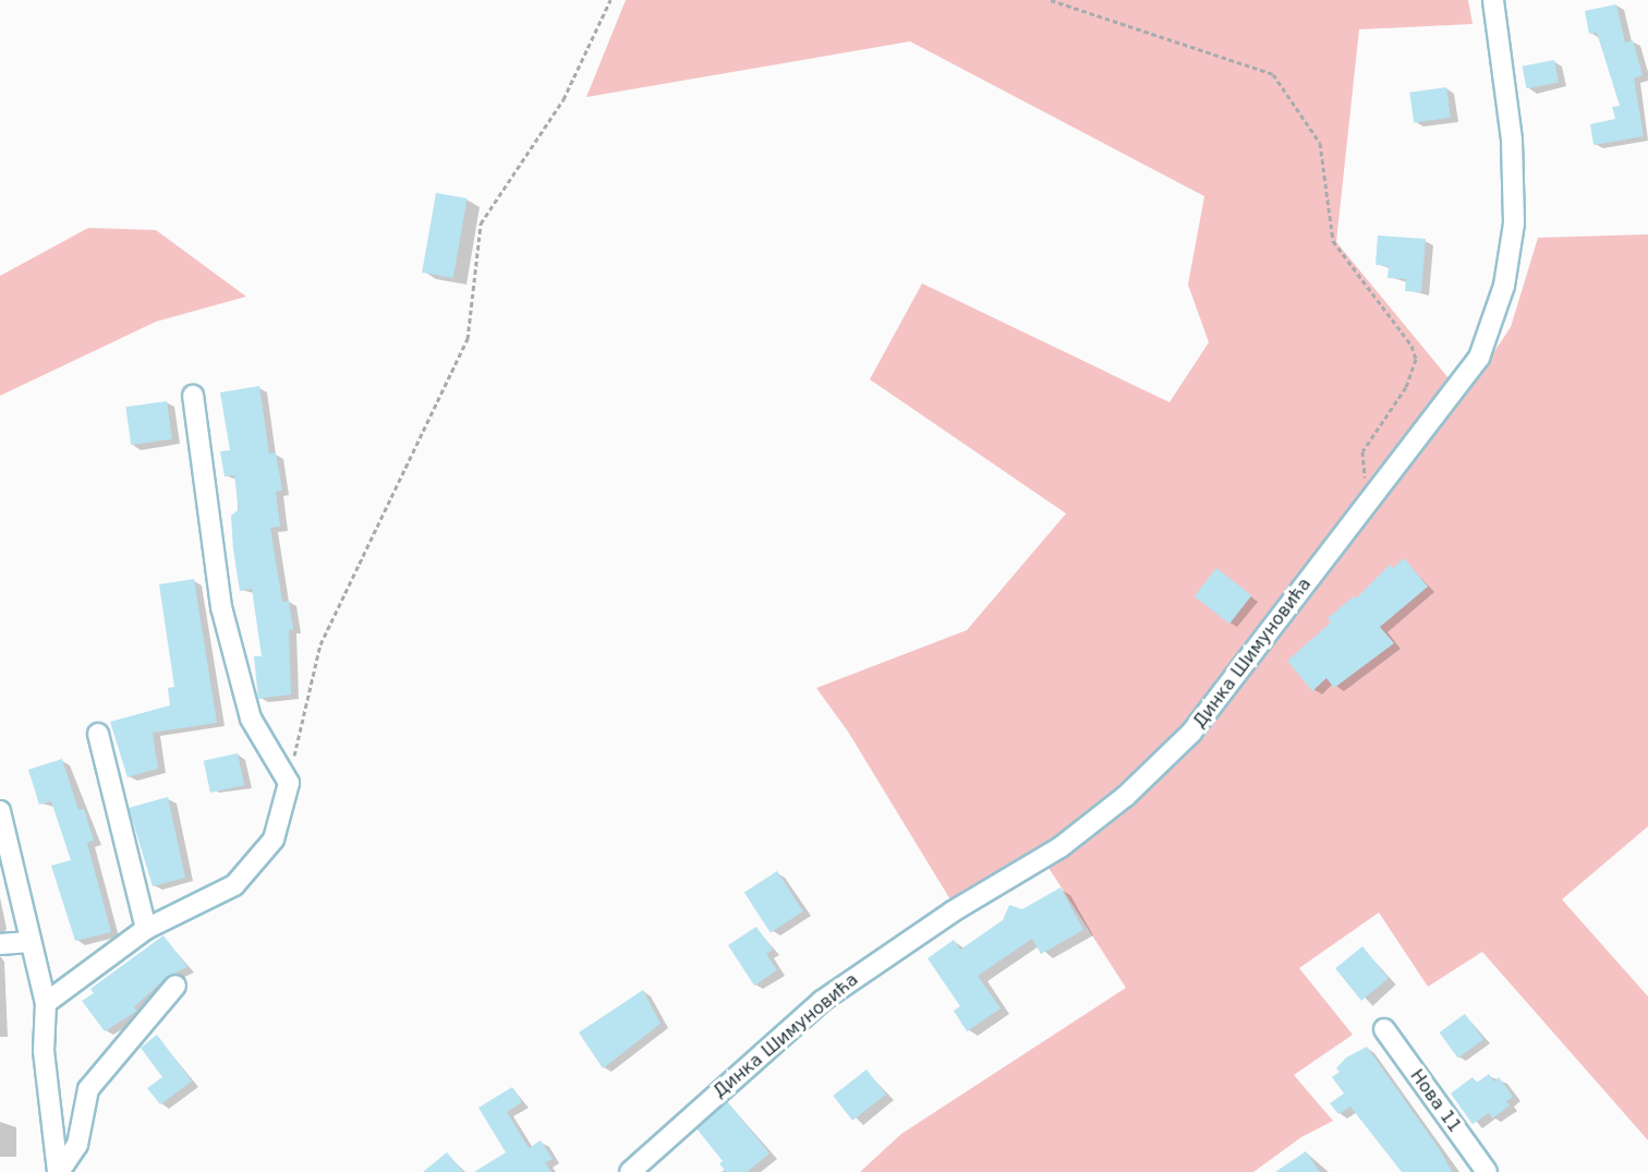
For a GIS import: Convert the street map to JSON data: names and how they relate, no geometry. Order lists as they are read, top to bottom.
{
  "streets": {
    "street": ["Динка Шимуновића", "Нова 11"]
  }
}
